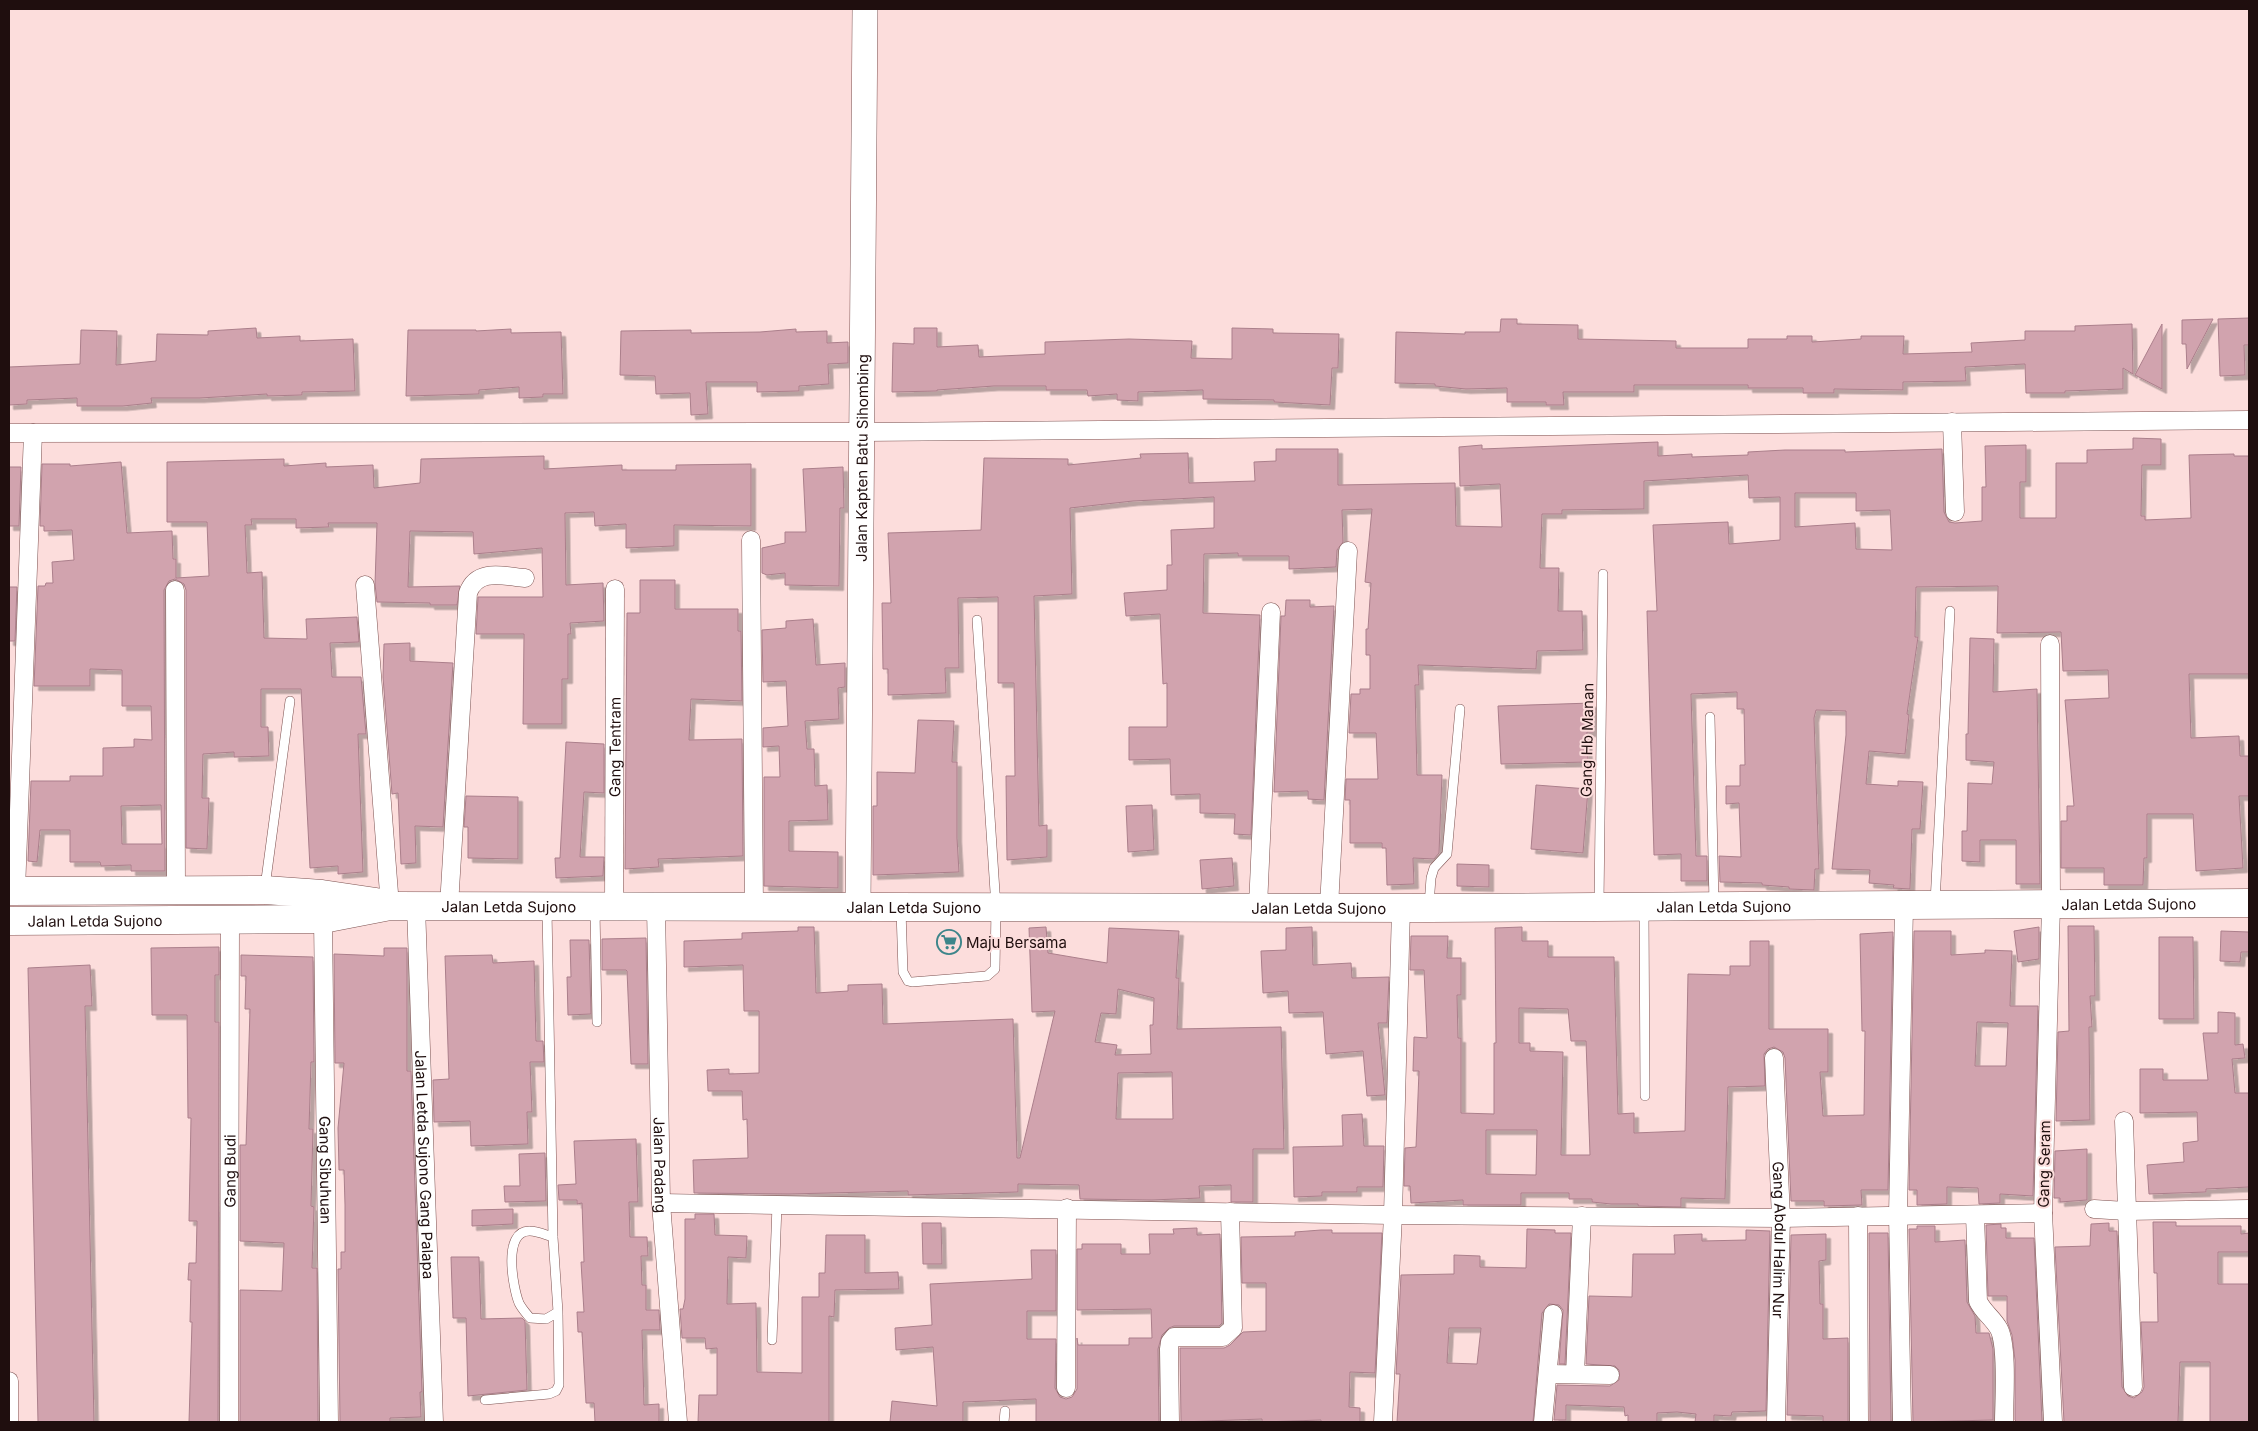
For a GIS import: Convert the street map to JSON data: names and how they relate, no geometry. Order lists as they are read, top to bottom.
{
  "streets": {
    "highway": ["Jalan Letda Sujono"],
    "street": [
      "Jalan Kapten Batu Sihombing",
      "Gang Tentram",
      "Jalan Letda Sujono Gang Palapa",
      "Jalan Padang",
      "Gang Seram",
      "Gang Sibuhuan",
      "Gang Budi",
      "Gang Abdul Halim Nur"
    ],
    "lane": ["Gang Hb Manan"]
  },
  "crossings": [
    ["Jalan Kapten Batu Sihombing", "Jalan Letda Sujono"],
    ["Gang Hb Manan", "Jalan Letda Sujono"],
    ["Gang Tentram", "Jalan Letda Sujono"],
    ["Jalan Letda Sujono", "Jalan Letda Sujono Gang Palapa"],
    ["Jalan Letda Sujono", "Jalan Padang"],
    ["Jalan Letda Sujono", "Gang Seram"],
    ["Jalan Letda Sujono", "Gang Sibuhuan"],
    ["Jalan Letda Sujono", "Gang Budi"]
  ],
  "places": {
    "supermarket": ["Maju Bersama"]
  }
}
